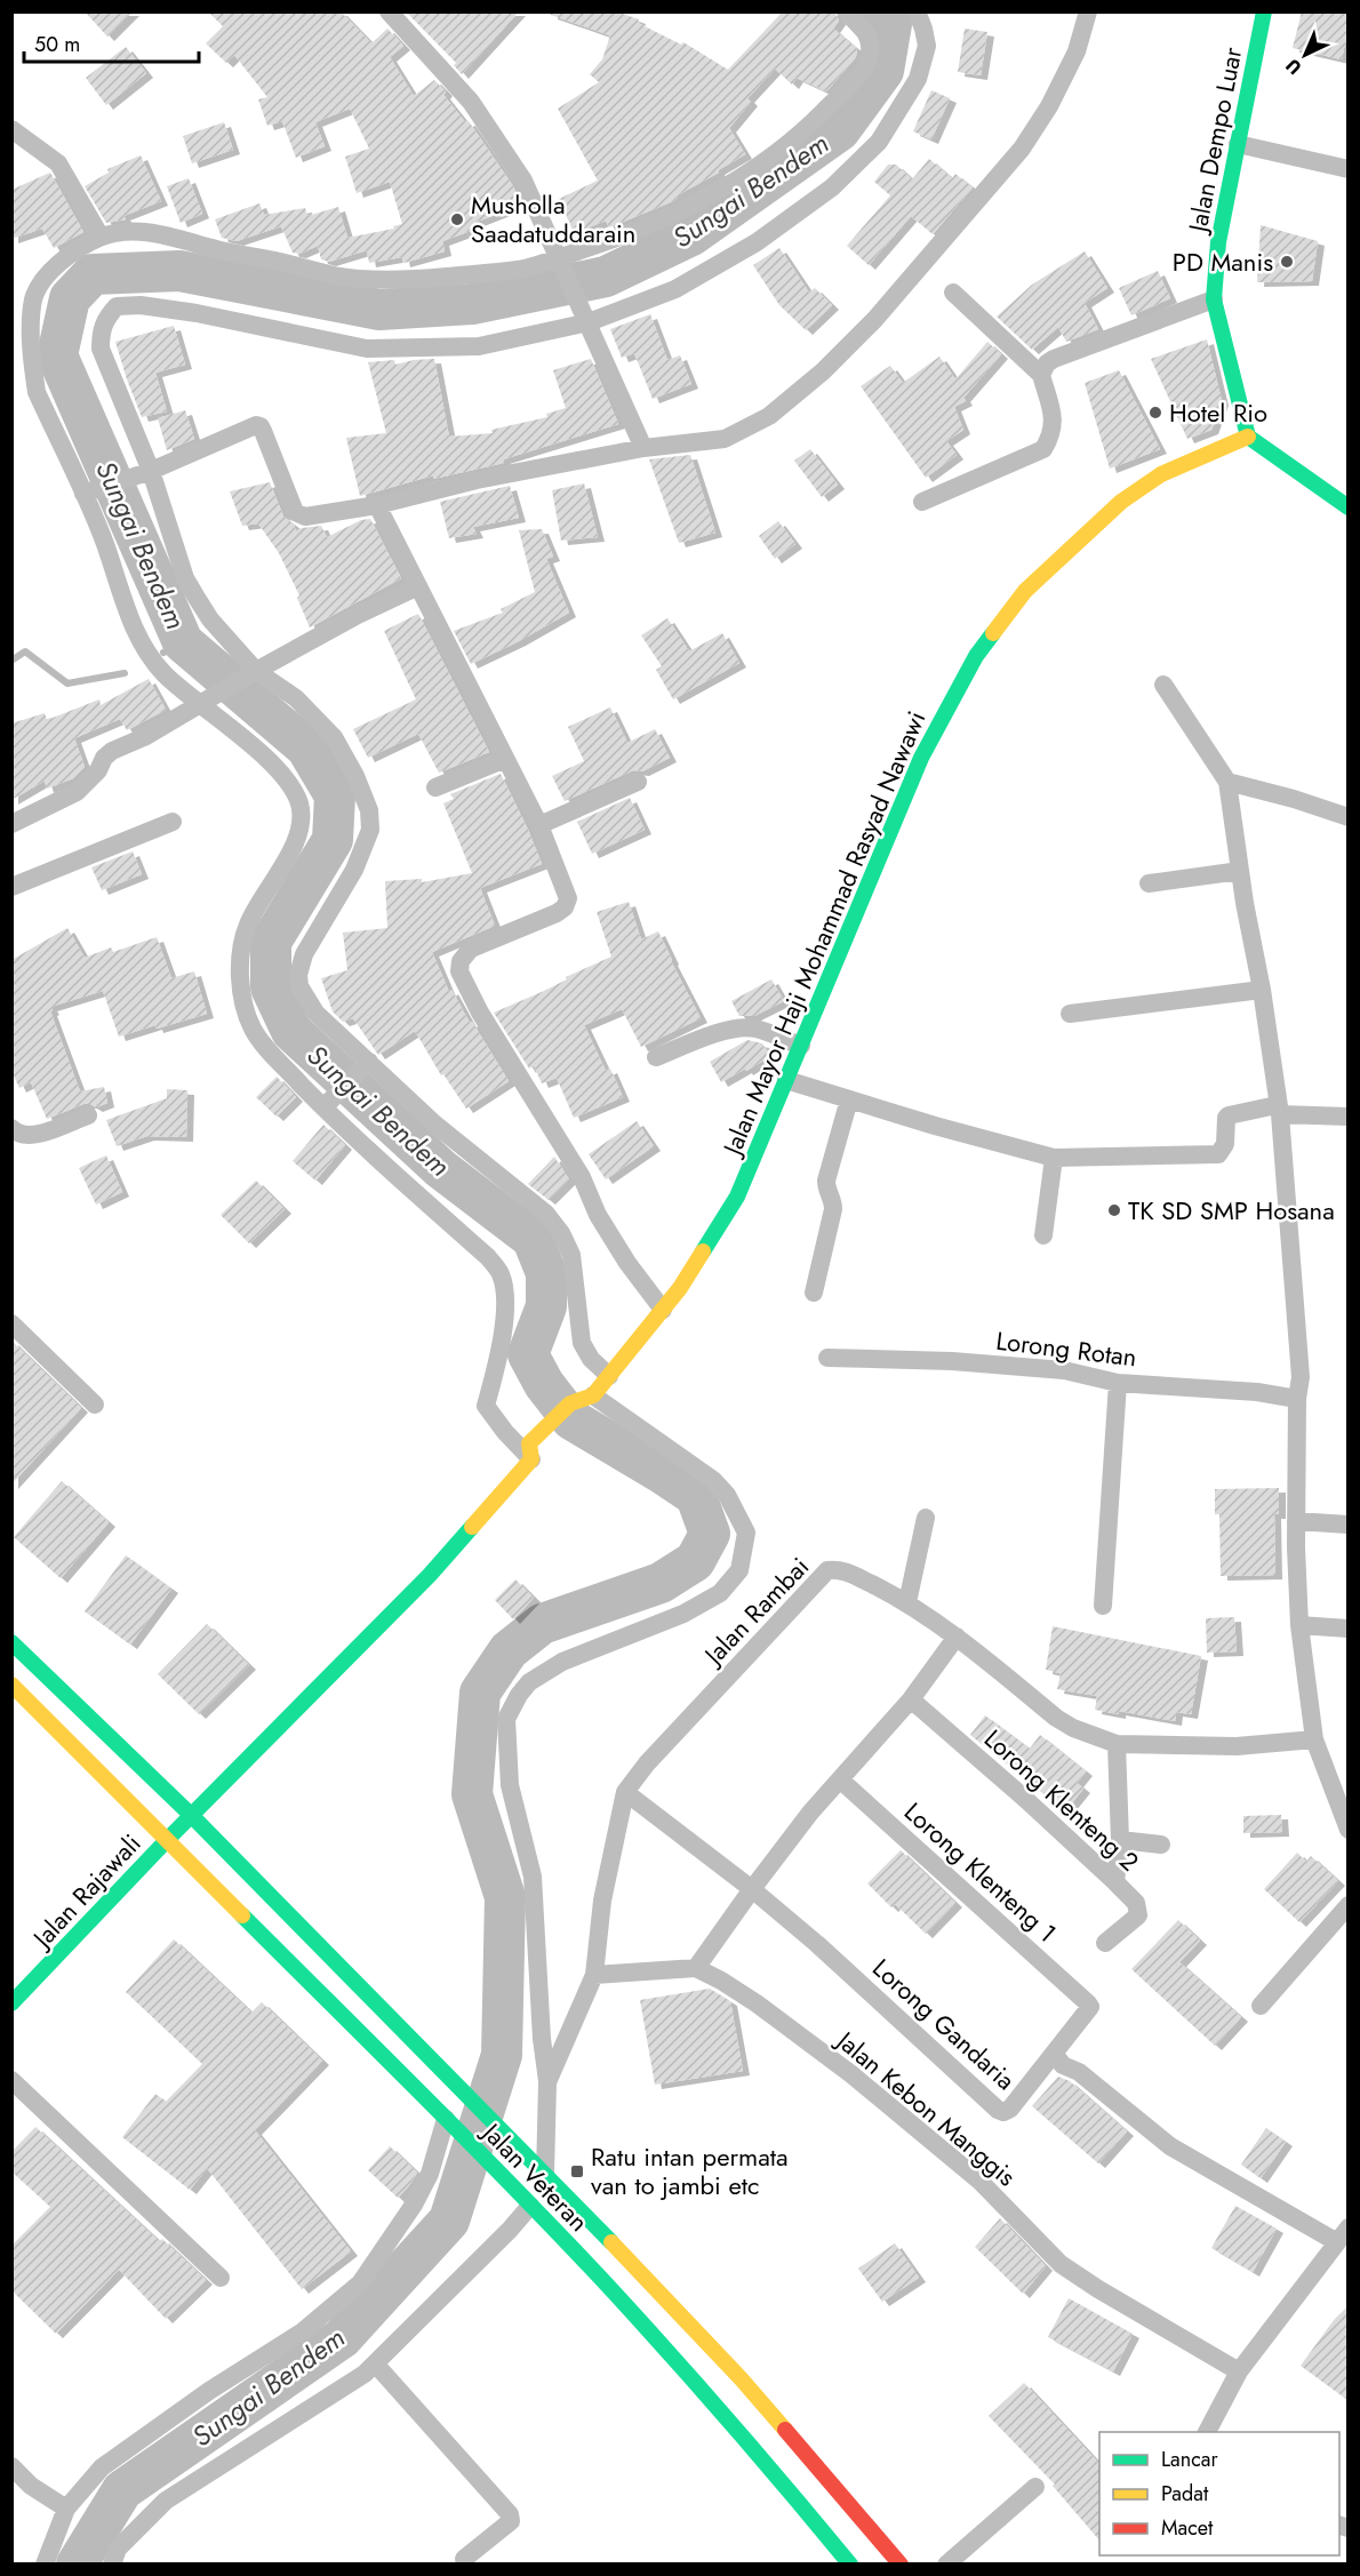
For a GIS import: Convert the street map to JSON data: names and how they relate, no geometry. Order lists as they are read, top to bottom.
{
  "streets": {
    "main road": [
      "Jalan Dempo Luar",
      "Jalan Mayor Haji Mohammad Rasyad Nawawi",
      "Jalan Rajawali",
      "Jalan Veteran"
    ],
    "street": [
      "Lorong Rotan",
      "Jalan Rambai",
      "Lorong Klenteng 2",
      "Lorong Klenteng 1",
      "Lorong Gandaria",
      "Jalan Kebon Manggis"
    ]
  },
  "crossings": [
    ["Jalan Dempo Luar", "Jalan Mayor Haji Mohammad Rasyad Nawawi"],
    ["Jalan Rambai", "Lorong Gandaria"],
    ["Jalan Rambai", "Jalan Veteran"],
    ["Lorong Klenteng 1", "Lorong Gandaria"],
    ["Jalan Rajawali", "Jalan Veteran"]
  ],
  "water": ["Sungai Bendem"],
  "places": {
    "other": [
      "Musholla Saadatuddarain",
      "PD Manis",
      "Hotel Rio",
      "TK SD SMP Hosana"
    ],
    "transit": ["Ratu intan permata van to jambi etc"]
  },
  "legend": ["Lancar", "Padat", "Macet"],
  "scale_bar": "50 m",
  "north": "bottom left"
}
